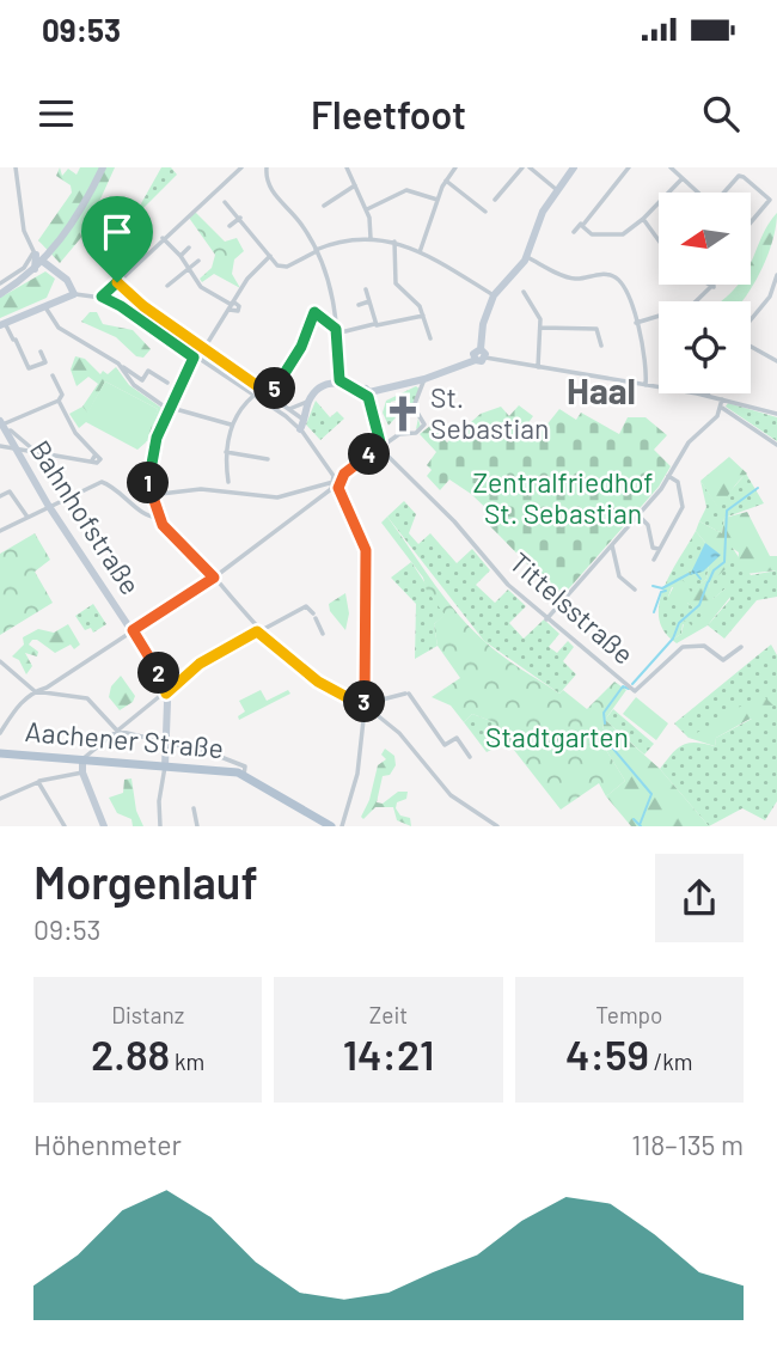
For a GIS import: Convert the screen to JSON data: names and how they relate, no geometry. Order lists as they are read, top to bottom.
{
  "streets": {
    "main road": ["Aachener Straße"],
    "street": ["Bahnhofstraße", "Tittelsstraße"]
  },
  "crossings": [
    ["Bahnhofstraße", "Aachener Straße"]
  ],
  "districts": ["Haal"],
  "parks": ["Zentralfriedhof St. Sebastian", "Stadtgarten"],
  "places": {
    "church": ["St. Sebastian"]
  },
  "north": "left",
  "page": {
    "status": "09:53",
    "header": "Fleetfoot",
    "pins": [
      "5",
      "4",
      "1",
      "2",
      "3"
    ],
    "heading": ["Morgenlauf", "09:53"],
    "stats": [
      ["Distanz", "2.88 km"],
      ["Zeit", "14:21"],
      ["Tempo", "4:59 /km"]
    ],
    "chart": ["Höhenmeter", "118–135 m"]
  }
}
